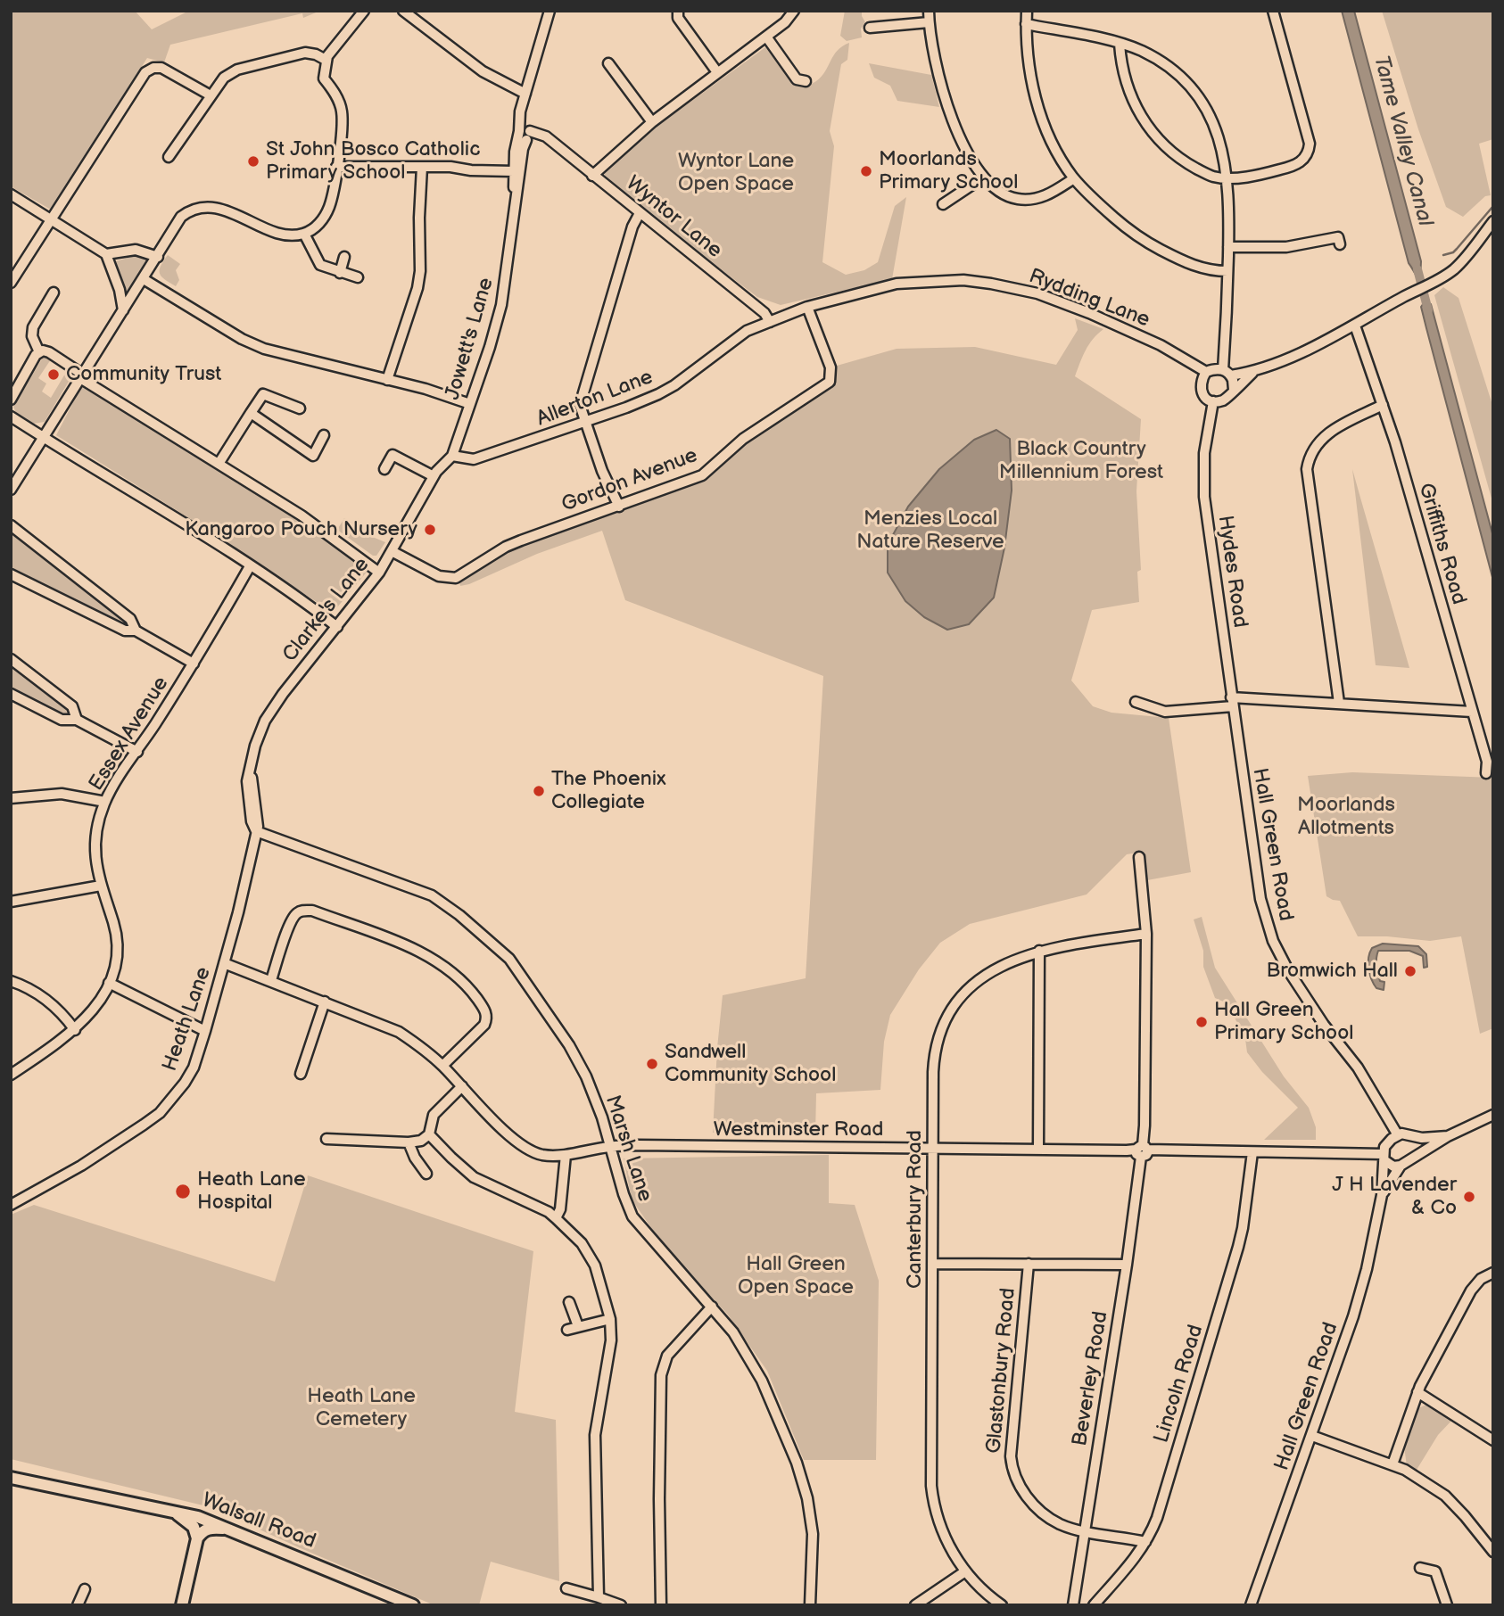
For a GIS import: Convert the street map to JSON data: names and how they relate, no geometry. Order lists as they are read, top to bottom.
{
  "streets": {
    "main road": ["Walsall Road"],
    "street": [
      "Wyntor Lane",
      "Rydding Lane",
      "Jowett's Lane",
      "Allerton Lane",
      "Gordon Avenue",
      "Griffiths Road",
      "Hydes Road",
      "Clarke's Lane",
      "Essex Avenue",
      "Hall Green Road",
      "Heath Lane",
      "Westminster Road",
      "Marsh Lane",
      "Canterbury Road",
      "Glastonbury Road",
      "Beverley Road",
      "Lincoln Road"
    ]
  },
  "crossings": [
    ["Wyntor Lane", "Rydding Lane"],
    ["Wyntor Lane", "Jowett's Lane"],
    ["Wyntor Lane", "Allerton Lane"],
    ["Rydding Lane", "Allerton Lane"],
    ["Rydding Lane", "Gordon Avenue"],
    ["Rydding Lane", "Hydes Road"],
    ["Jowett's Lane", "Allerton Lane"],
    ["Jowett's Lane", "Clarke's Lane"],
    ["Gordon Avenue", "Clarke's Lane"],
    ["Hydes Road", "Hall Green Road"],
    ["Clarke's Lane", "Heath Lane"],
    ["Clarke's Lane", "Marsh Lane"],
    ["Hall Green Road", "Westminster Road"],
    ["Heath Lane", "Westminster Road"],
    ["Heath Lane", "Marsh Lane"],
    ["Westminster Road", "Marsh Lane"],
    ["Westminster Road", "Canterbury Road"],
    ["Westminster Road", "Beverley Road"],
    ["Westminster Road", "Lincoln Road"],
    ["Canterbury Road", "Beverley Road"],
    ["Glastonbury Road", "Beverley Road"],
    ["Glastonbury Road", "Lincoln Road"]
  ],
  "water": ["Tame Valley Canal"],
  "parks": [
    "Wyntor Lane Open Space",
    "Black Country Millennium Forest",
    "Menzies Local Nature Reserve",
    "Moorlands Allotments",
    "Hall Green Open Space",
    "Heath Lane Cemetery"
  ],
  "places": [
    "St John Bosco Catholic Primary School",
    "Moorlands Primary School",
    "Community Trust",
    "Kangaroo Pouch Nursery",
    "The Phoenix Collegiate",
    "Bromwich Hall",
    "Hall Green Primary School",
    "Sandwell Community School",
    "Heath Lane Hospital",
    "J H Lavender & Co"
  ]
}
